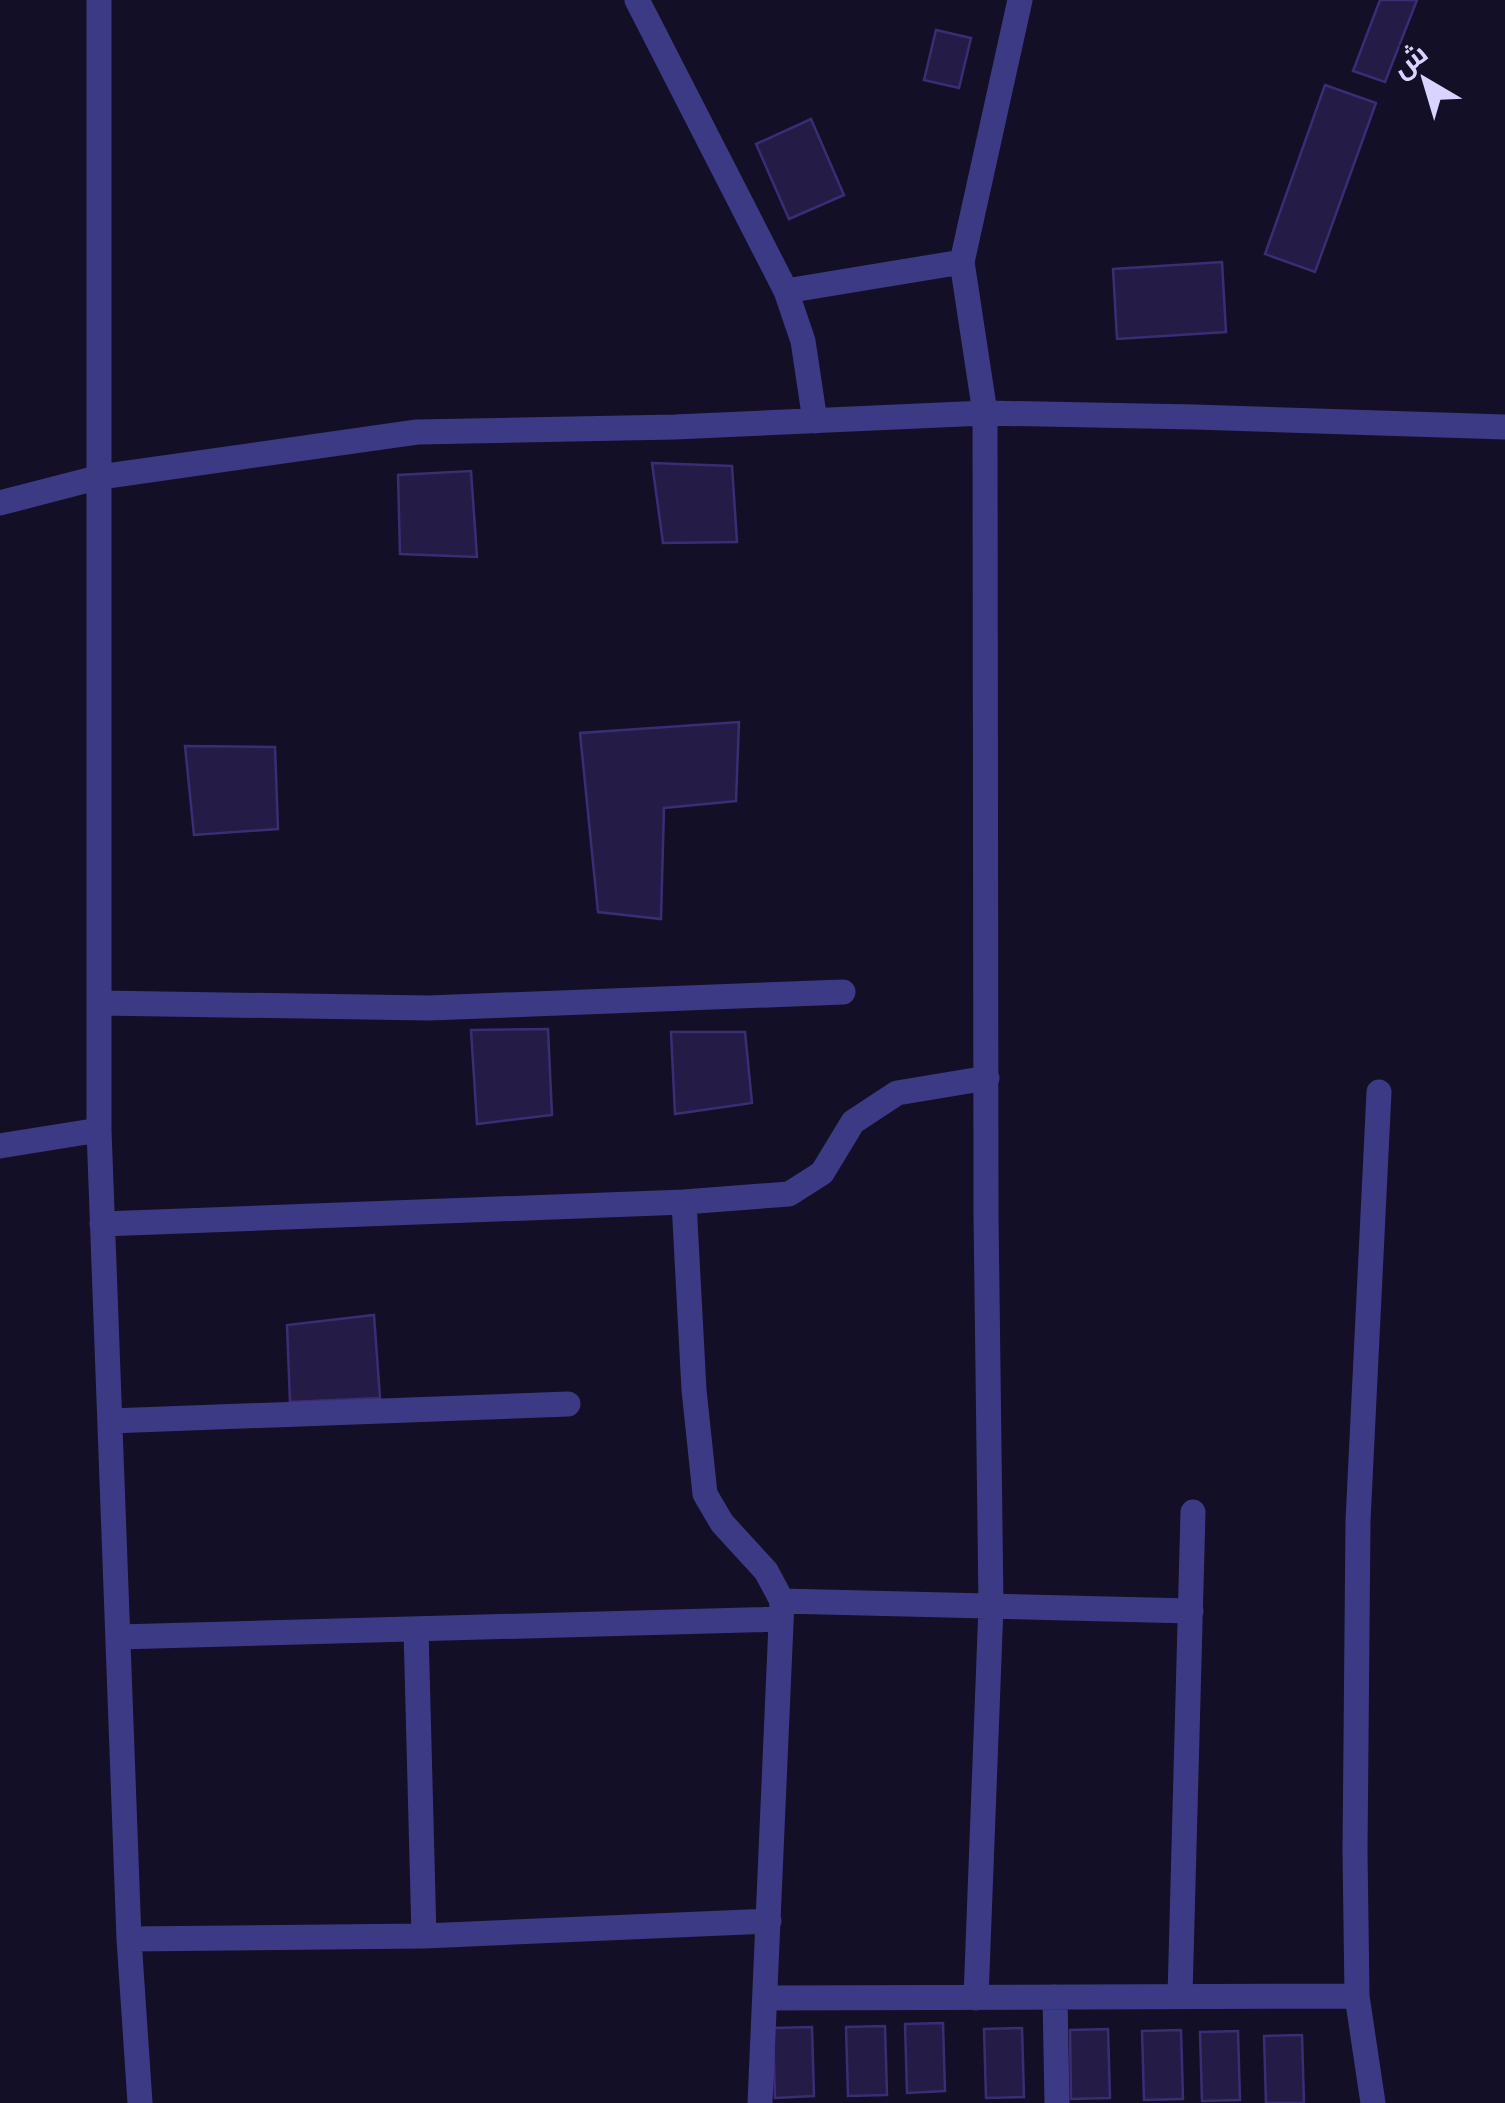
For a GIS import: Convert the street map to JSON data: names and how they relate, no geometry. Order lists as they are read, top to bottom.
{
  "north": "top left"
}
